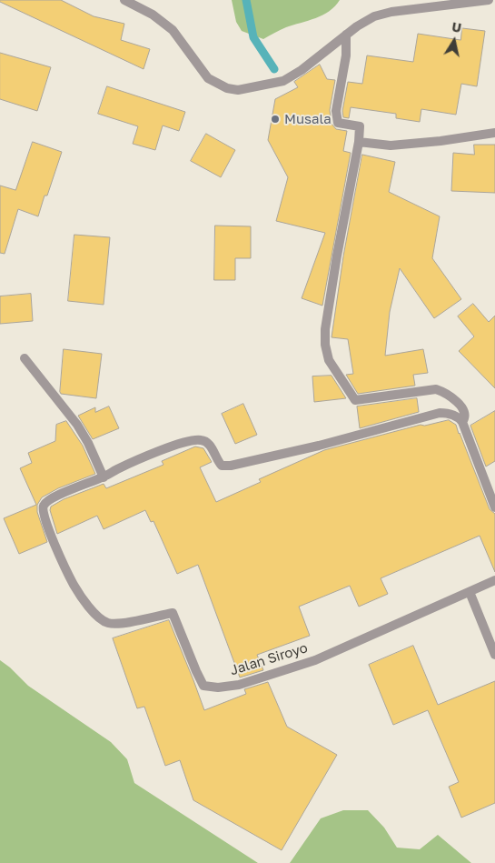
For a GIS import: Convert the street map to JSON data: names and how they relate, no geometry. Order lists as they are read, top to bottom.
{
  "streets": {
    "street": ["Jalan Siroyo"]
  },
  "places": ["Musala"],
  "north": "top"
}
